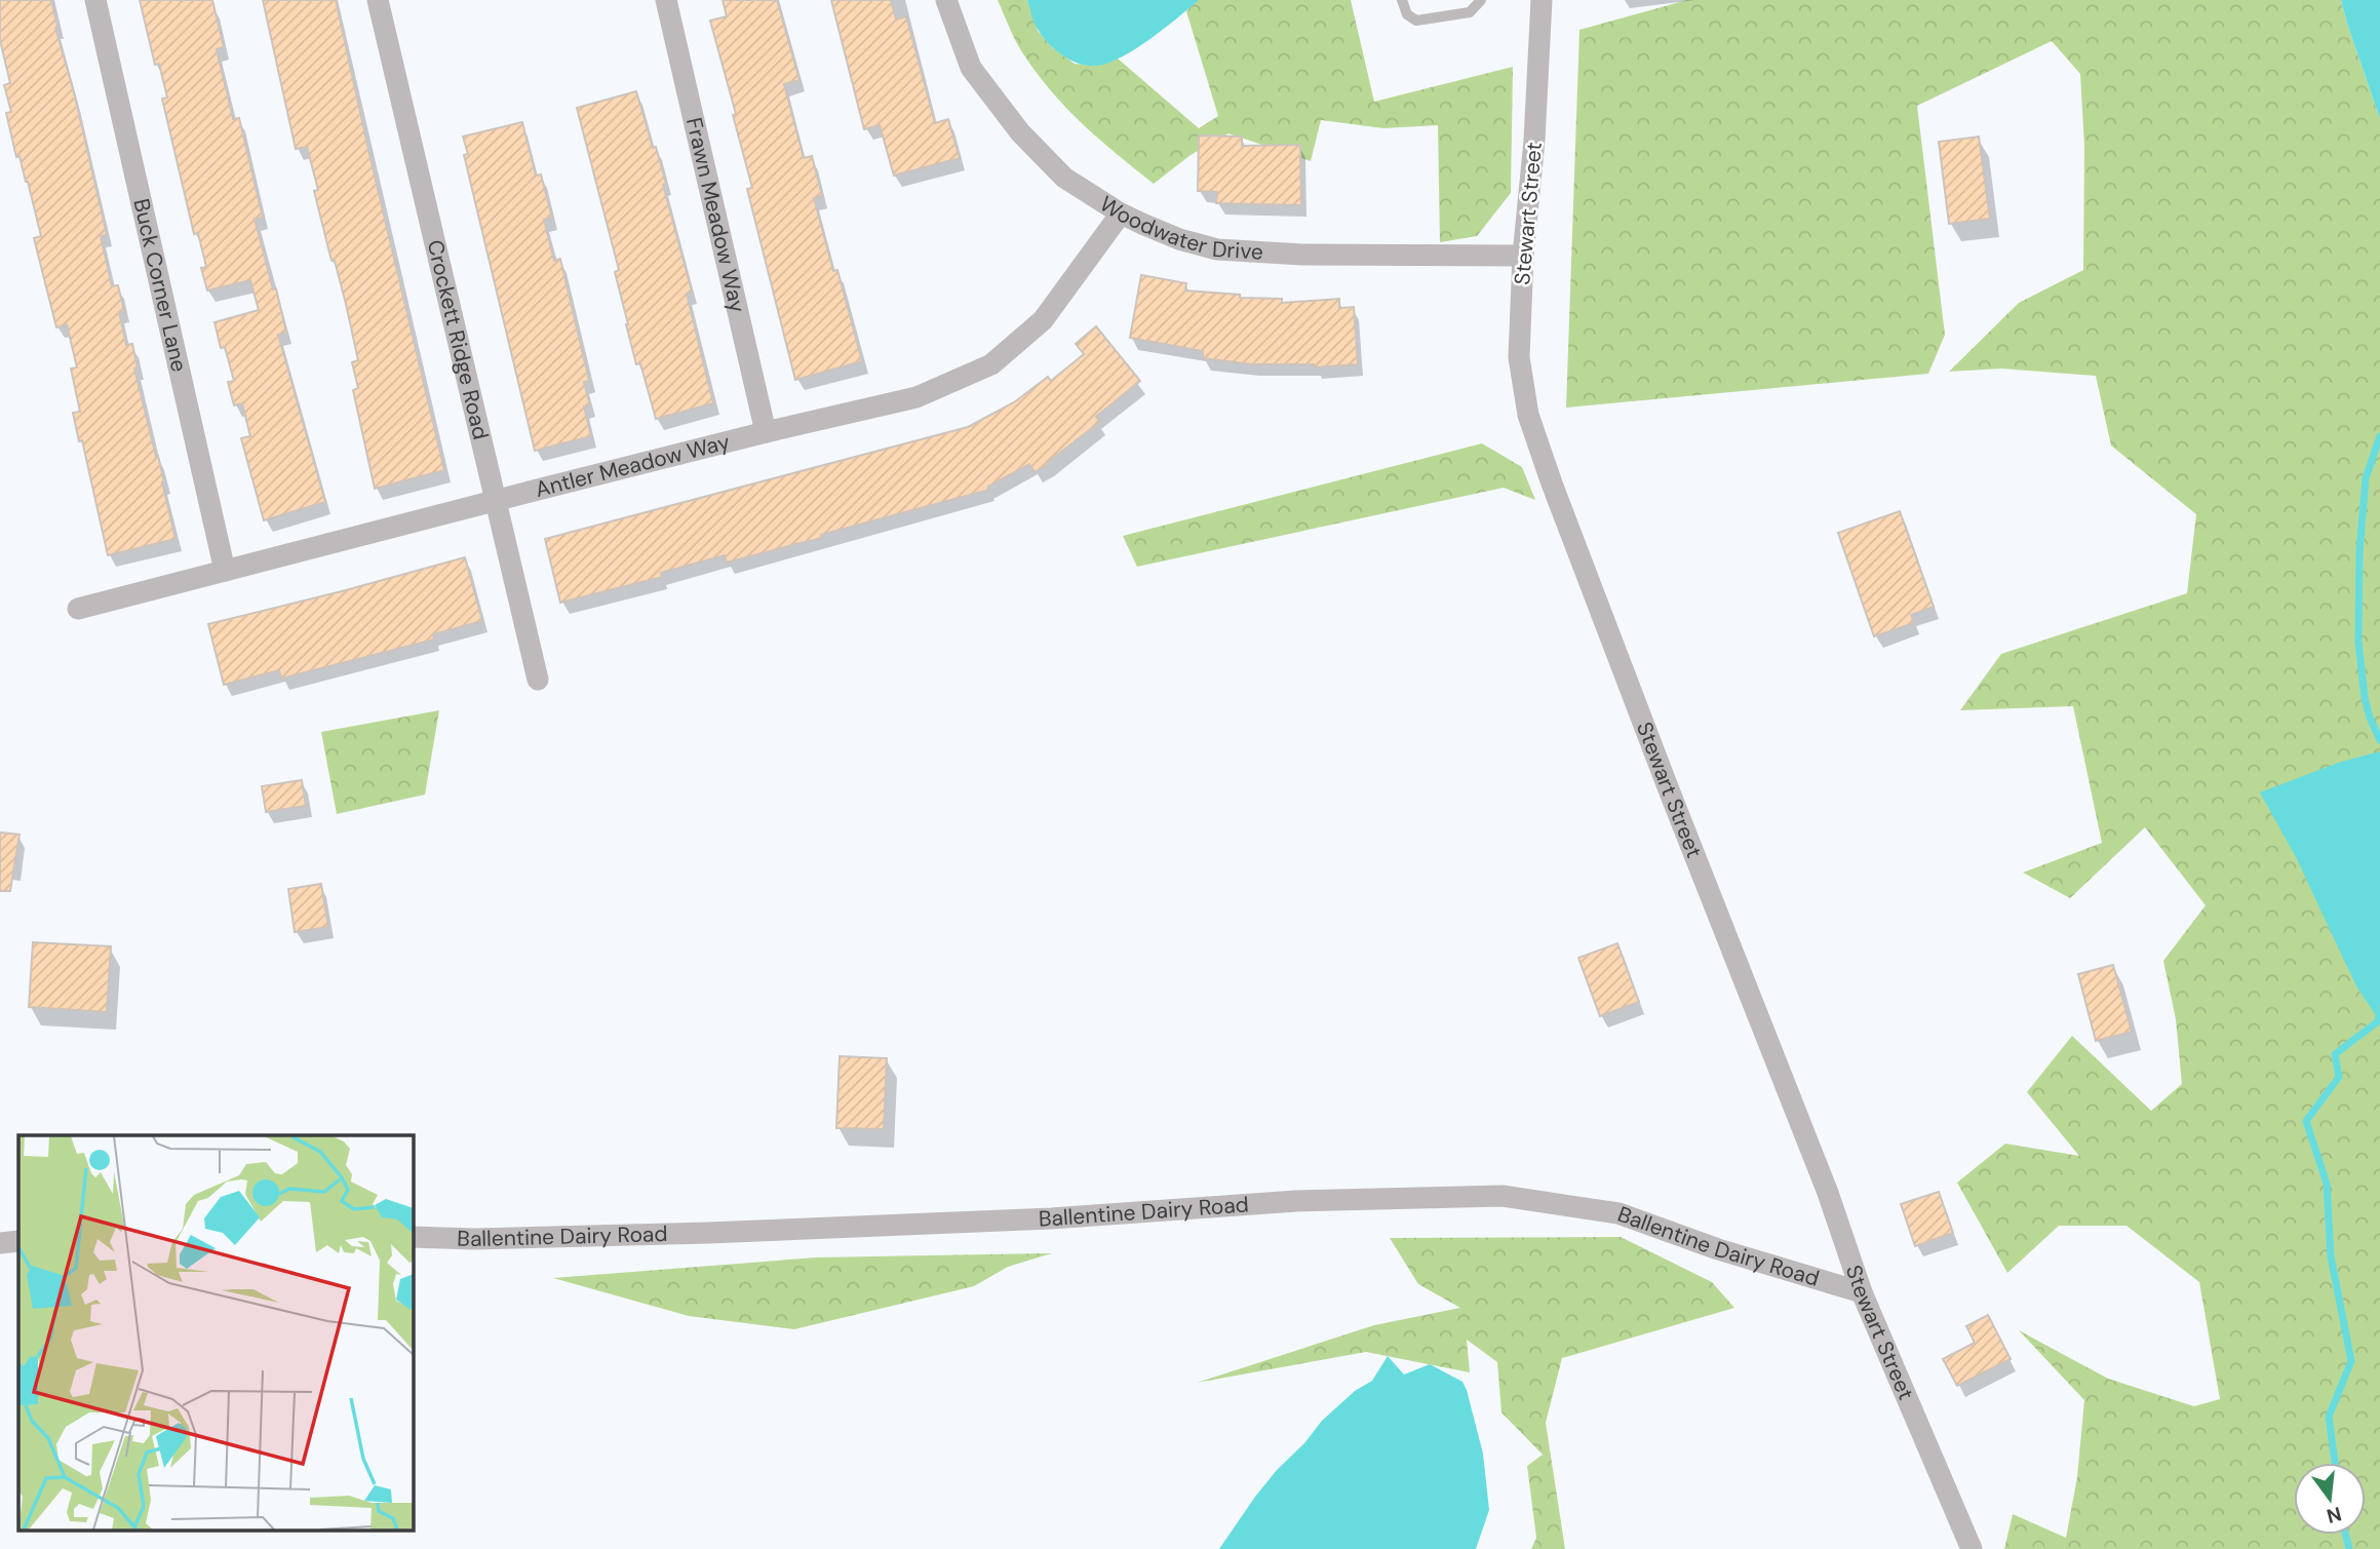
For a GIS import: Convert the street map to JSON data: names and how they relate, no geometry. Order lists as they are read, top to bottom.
{
  "streets": {
    "street": [
      "Stewart Street",
      "Frawn Meadow Way",
      "Woodwater Drive",
      "Buck Corner Lane",
      "Crockett Ridge Road",
      "Antler Meadow Way",
      "Ballentine Dairy Road"
    ]
  },
  "crossings": [
    ["Stewart Street", "Woodwater Drive"],
    ["Stewart Street", "Ballentine Dairy Road"],
    ["Frawn Meadow Way", "Antler Meadow Way"],
    ["Woodwater Drive", "Antler Meadow Way"],
    ["Buck Corner Lane", "Antler Meadow Way"],
    ["Crockett Ridge Road", "Antler Meadow Way"]
  ],
  "north": "bottom"
}
